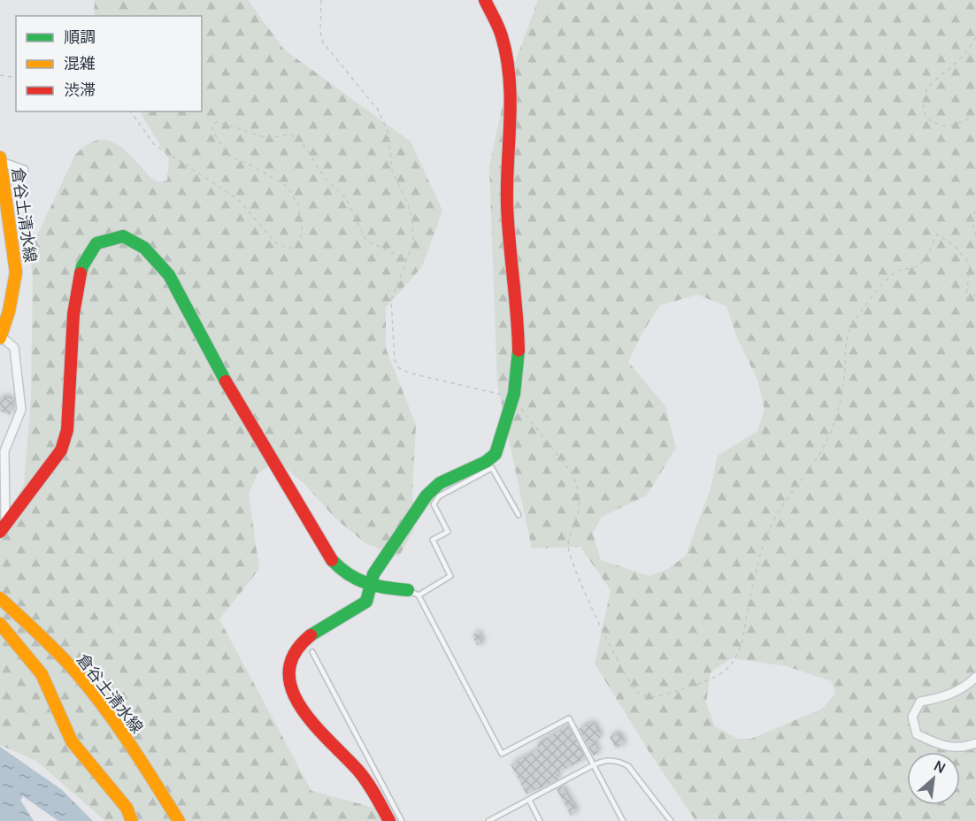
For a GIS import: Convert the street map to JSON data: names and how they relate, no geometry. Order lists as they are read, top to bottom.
{
  "streets": {
    "street": ["倉谷土清水線"]
  },
  "legend": ["順調", "混雑", "渋滞"],
  "north": "top right"
}
